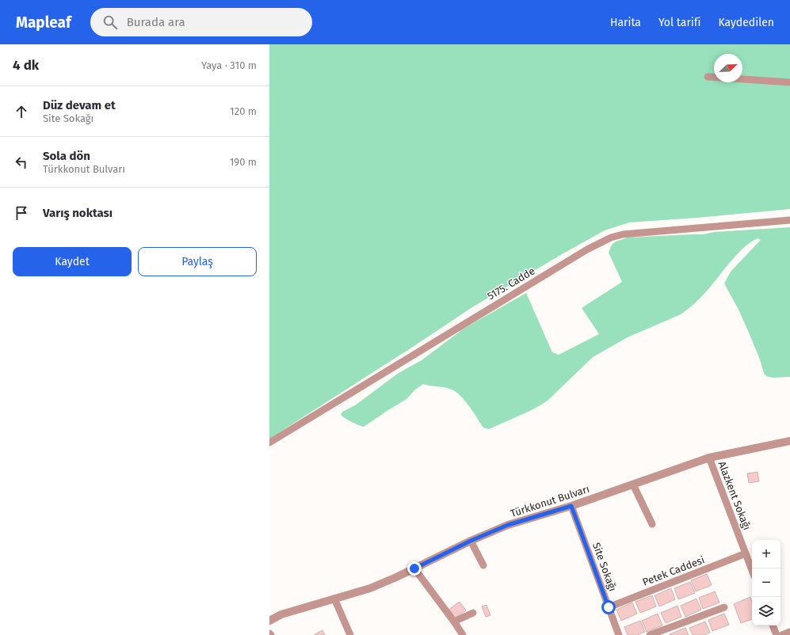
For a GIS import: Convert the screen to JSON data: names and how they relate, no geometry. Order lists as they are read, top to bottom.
{
  "streets": {
    "street": [
      "5175. Cadde",
      "Alazkent Sokağı",
      "Türkkonut Bulvarı",
      "Site Sokağı",
      "Petek Caddesi"
    ]
  },
  "crossings": [
    ["Alazkent Sokağı", "Türkkonut Bulvarı"],
    ["Alazkent Sokağı", "Petek Caddesi"],
    ["Türkkonut Bulvarı", "Site Sokağı"],
    ["Site Sokağı", "Petek Caddesi"]
  ],
  "north": "top right",
  "page": {
    "header": "Mapleaf",
    "search": "Burada ara",
    "nav": ["Harita", "Yol tarifi", "Kaydedilen"],
    "heading": ["4 dk", "Yaya · 310 m"],
    "list": [
      ["Düz devam et", "Site Sokağı", "120 m"],
      ["Sola dön", "Türkkonut Bulvarı", "190 m"],
      "Varış noktası"
    ],
    "buttons": ["Kaydet", "Paylaş"],
    "map_buttons": ["+", "−"]
  }
}
